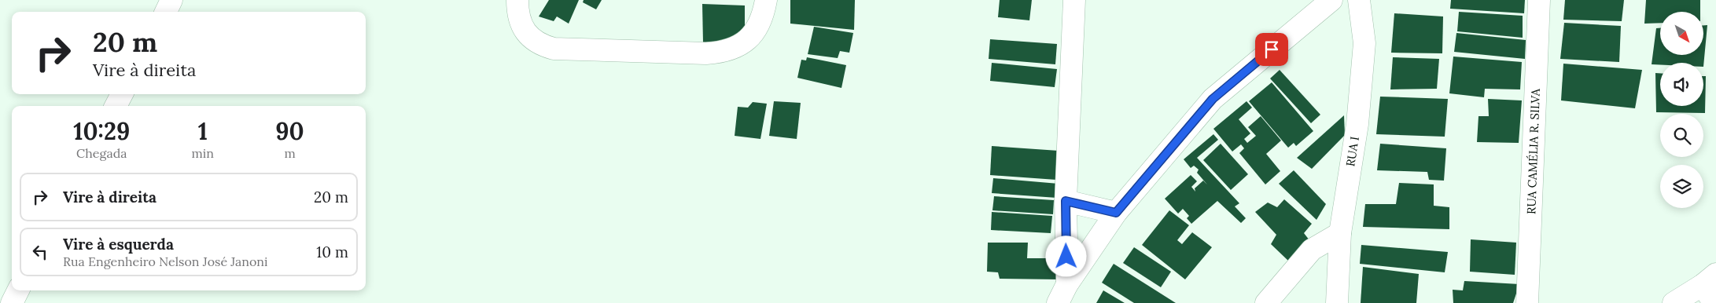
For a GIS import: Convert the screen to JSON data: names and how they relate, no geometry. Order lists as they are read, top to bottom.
{
  "streets": {
    "main road": ["RUA I", "RUA CAMÉLIA R. SILVA"]
  },
  "north": "bottom right",
  "page": {
    "turn": ["20 m", "Vire à direita"],
    "eta": [
      "10:29",
      "Chegada",
      "1",
      "min",
      "90",
      "m"
    ],
    "list": [
      {
        "name": "Vire à direita",
        "value": "20 m"
      },
      {
        "name": "Vire à esquerda",
        "note": "Rua Engenheiro Nelson José Janoni",
        "value": "10 m"
      }
    ]
  }
}
